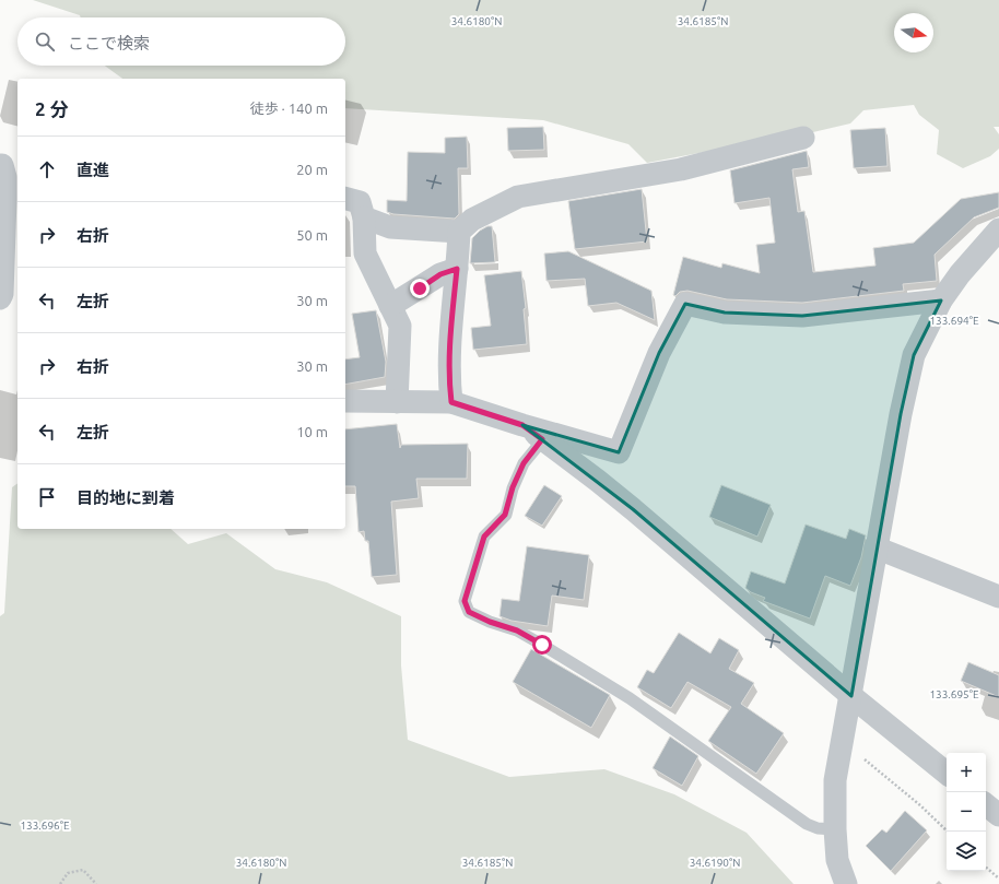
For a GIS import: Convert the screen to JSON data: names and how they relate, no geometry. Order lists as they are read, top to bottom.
{
  "north": "right",
  "page": {
    "search": "ここで検索",
    "heading": ["2 分", "徒歩 · 140 m"],
    "list": [
      ["直進", "20 m"],
      ["右折", "50 m"],
      ["左折", "30 m"],
      ["右折", "30 m"],
      ["左折", "10 m"],
      "目的地に到着"
    ],
    "map_buttons": ["+", "−"]
  },
  "coordinates": [
    "34.6185°N",
    "34.6180°N",
    "133.694°E",
    "133.695°E",
    "133.696°E",
    "34.6190°N"
  ]
}
